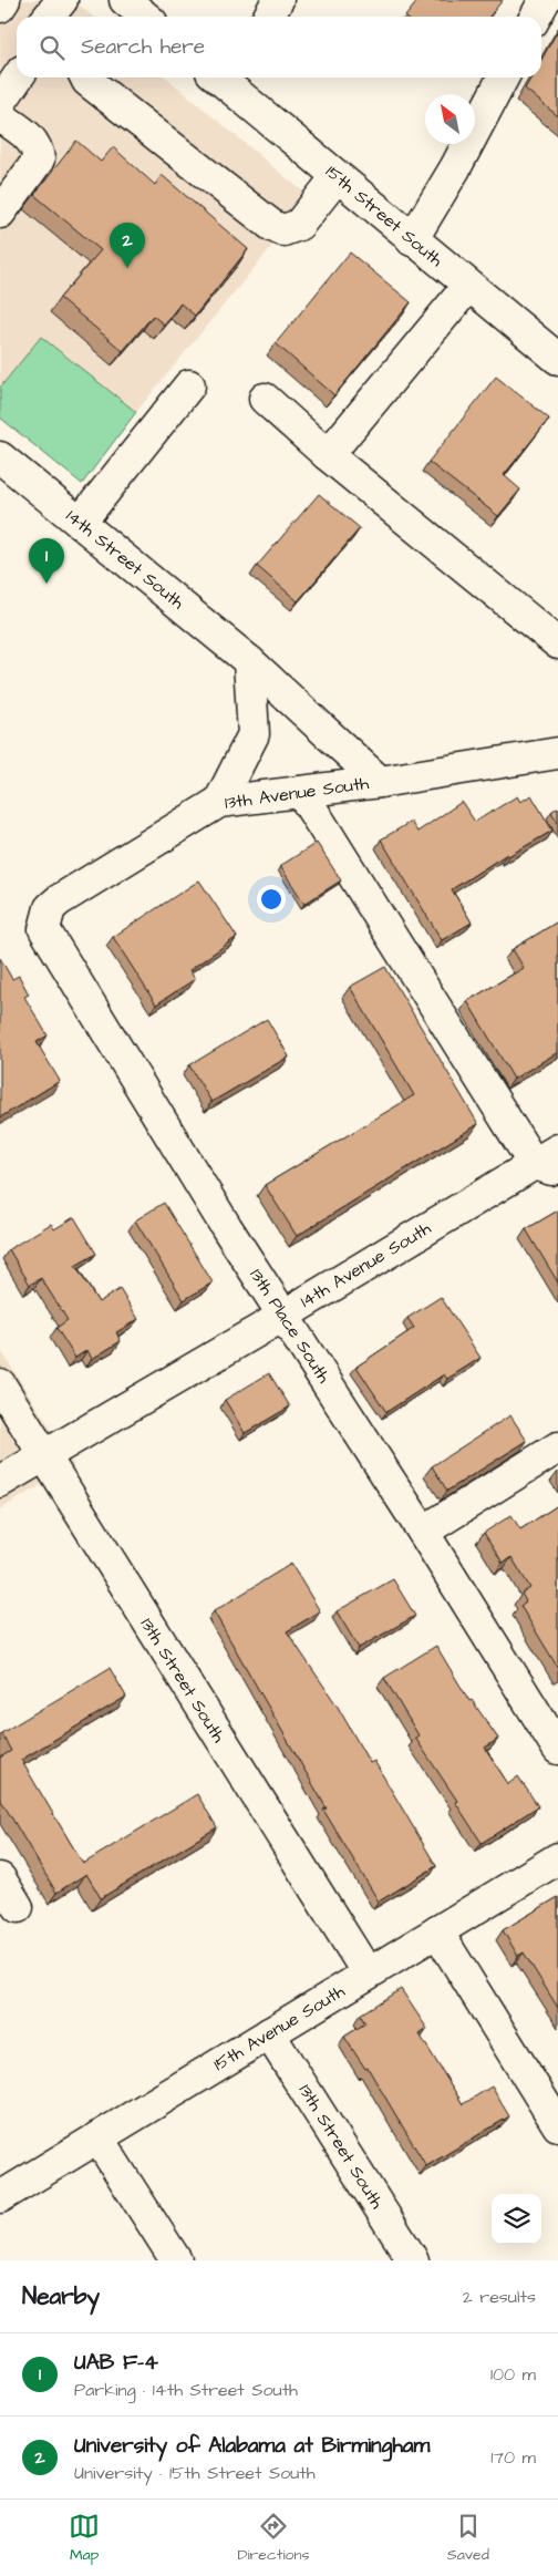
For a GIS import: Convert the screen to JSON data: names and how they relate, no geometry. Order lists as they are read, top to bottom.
{
  "streets": {
    "street": [
      "15th Street South",
      "14th Street South",
      "13th Avenue South",
      "14th Avenue South",
      "13th Place South",
      "13th Street South",
      "15th Avenue South"
    ]
  },
  "crossings": [
    ["14th Street South", "13th Avenue South"],
    ["13th Avenue South", "13th Place South"],
    ["14th Avenue South", "13th Place South"],
    ["14th Avenue South", "13th Street South"],
    ["13th Street South", "15th Avenue South"]
  ],
  "north": "top left",
  "page": {
    "search": "Search here",
    "pins": ["2", "1"],
    "heading": ["Nearby", "2 results"],
    "list": [
      {
        "mark": "1",
        "name": "UAB F-4",
        "note": "Parking · 14th Street South",
        "value": "100 m"
      },
      {
        "mark": "2",
        "name": "University of Alabama at Birmingham",
        "note": "University · 15th Street South",
        "value": "170 m"
      }
    ],
    "nav": ["Map", "Directions", "Saved"]
  }
}
